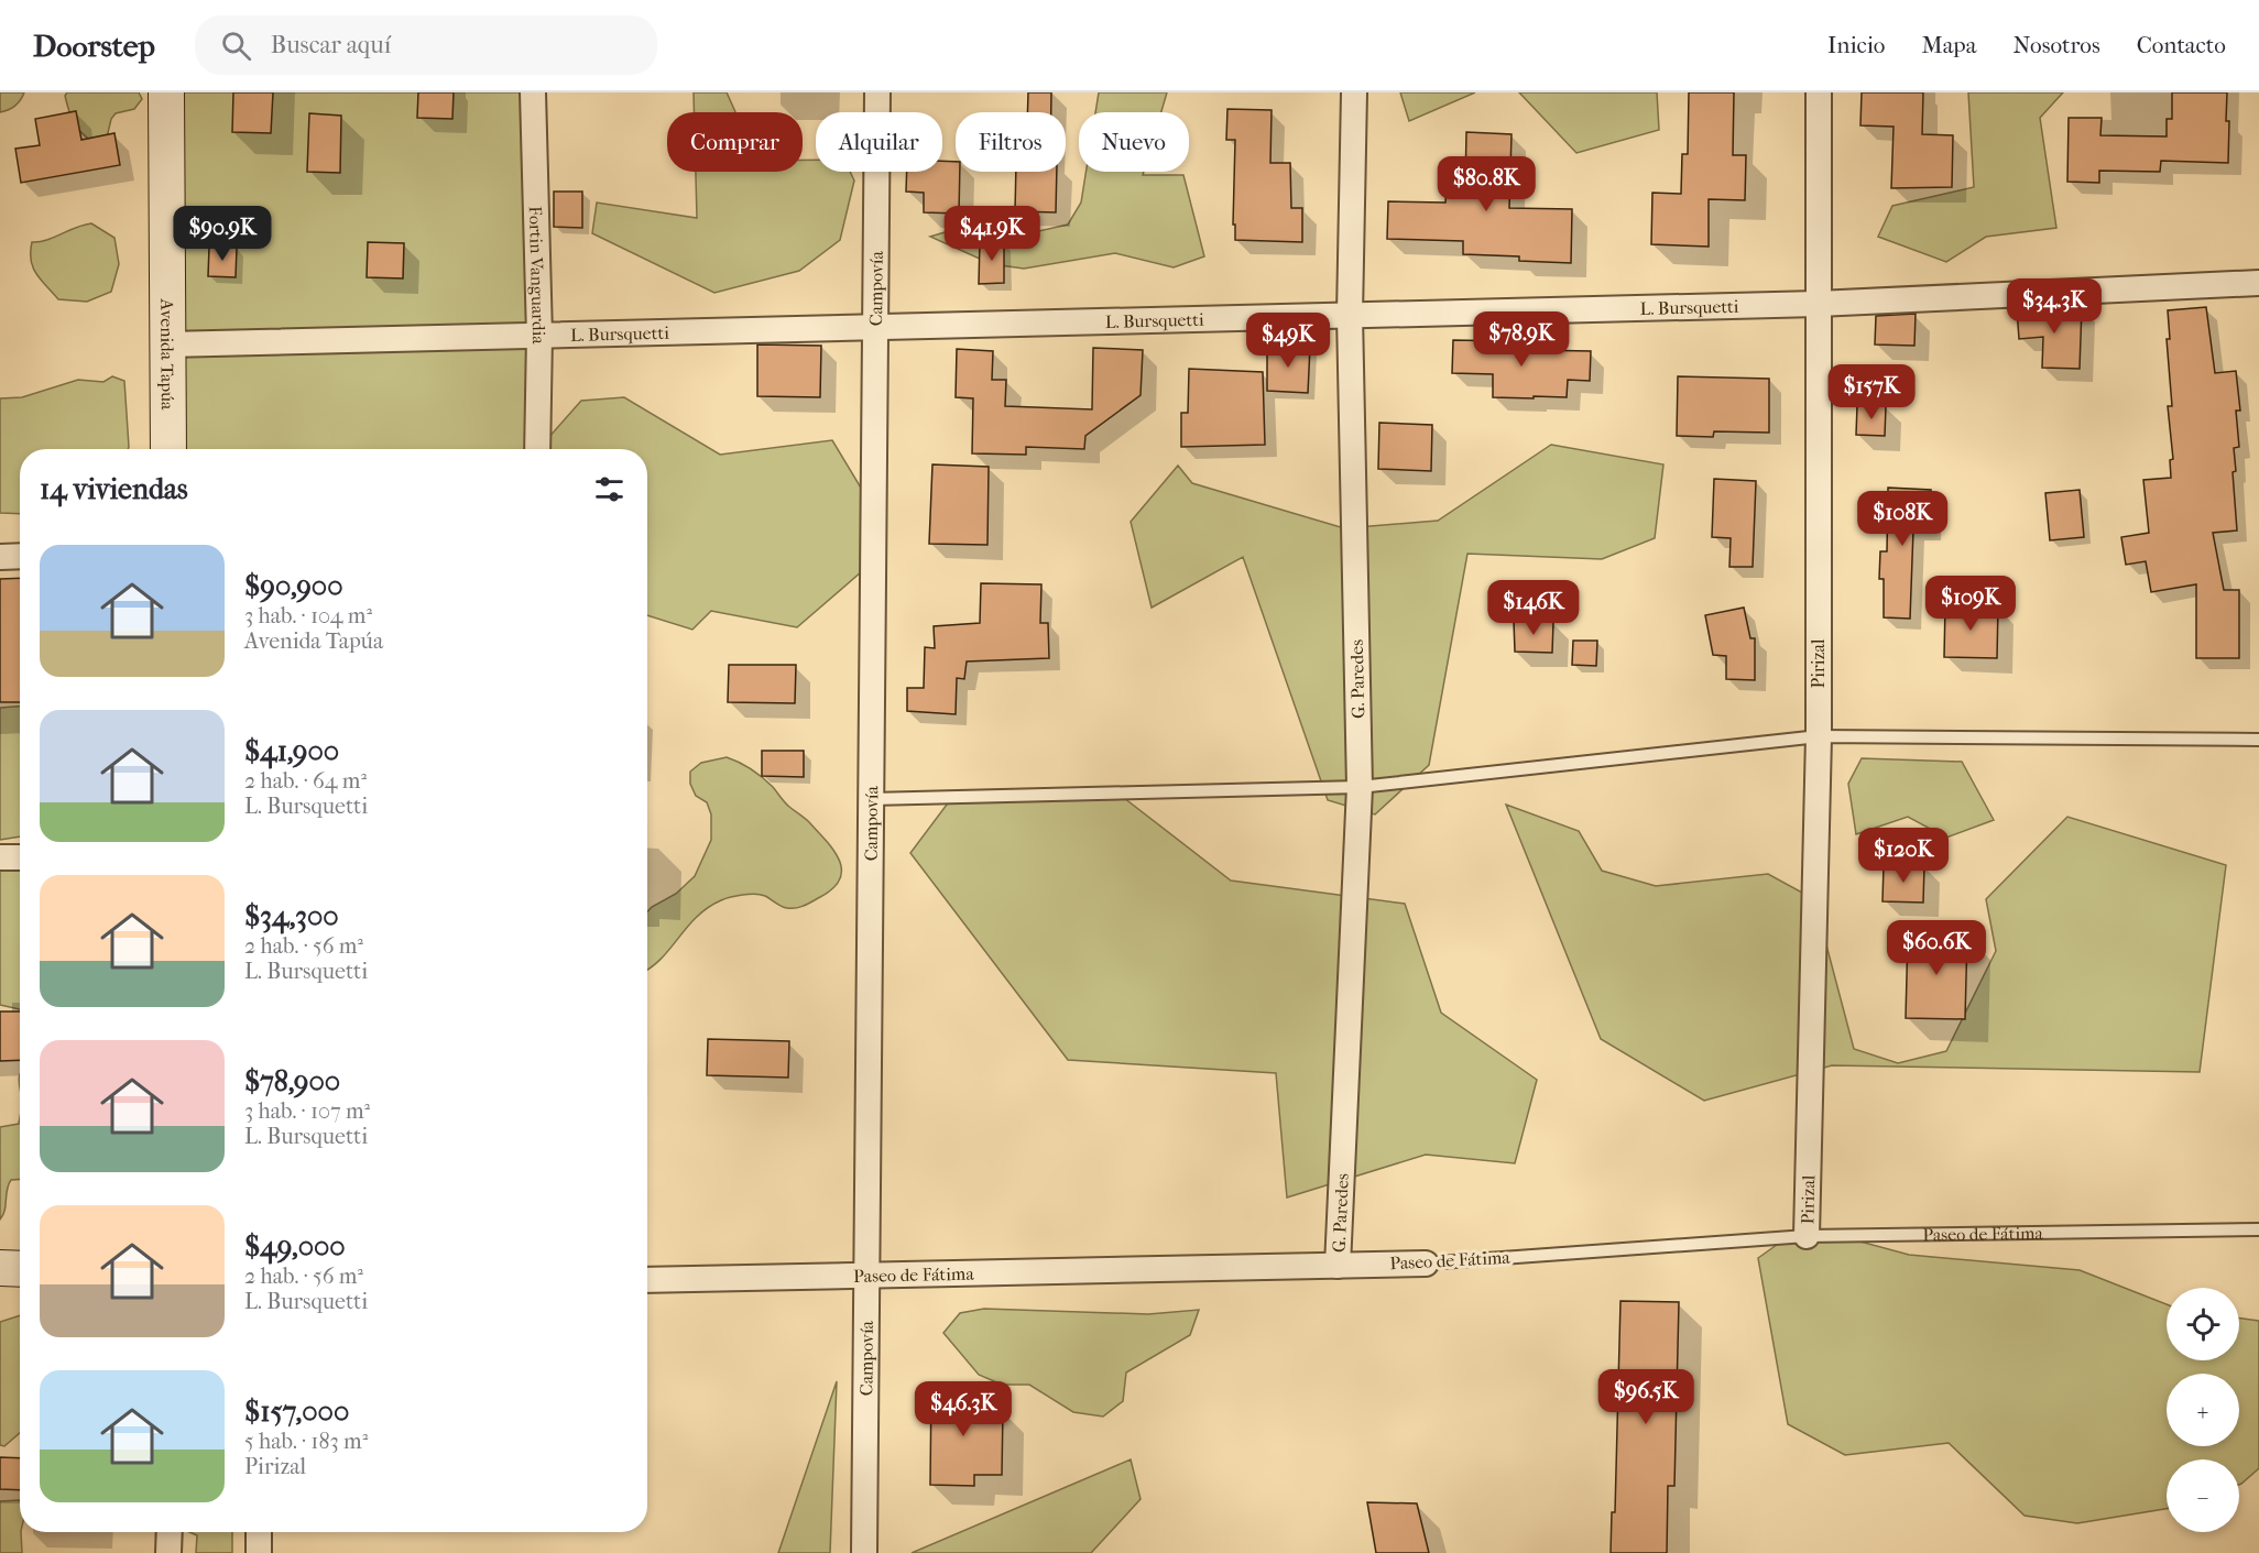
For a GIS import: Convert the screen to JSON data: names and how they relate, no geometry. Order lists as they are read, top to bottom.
{
  "streets": {
    "street": [
      "Fortin Vanguardia",
      "Campovía",
      "L. Bursquetti",
      "Avenida Tapúa",
      "Pirizal",
      "G. Paredes",
      "Paseo de Fátima"
    ]
  },
  "crossings": [
    ["Fortin Vanguardia", "L. Bursquetti"],
    ["Campovía", "L. Bursquetti"],
    ["Campovía", "Paseo de Fátima"],
    ["L. Bursquetti", "Avenida Tapúa"],
    ["L. Bursquetti", "Pirizal"],
    ["L. Bursquetti", "G. Paredes"],
    ["Pirizal", "Paseo de Fátima"],
    ["G. Paredes", "Paseo de Fátima"]
  ],
  "page": {
    "header": "Doorstep",
    "search": "Buscar aquí",
    "nav": [
      "Inicio",
      "Mapa",
      "Nosotros",
      "Contacto"
    ],
    "chip": [
      "Comprar",
      "Alquilar",
      "Filtros",
      "Nuevo"
    ],
    "price": [
      "$80.8K",
      "$90.9K",
      "$41.9K",
      "$34.3K",
      "$78.9K",
      "$49K",
      "$157K",
      "$108K",
      "$109K",
      "$146K",
      "$120K",
      "$60.6K",
      "$96.5K",
      "$46.3K"
    ],
    "heading": "14 viviendas",
    "list": [
      {
        "name": "$90,900",
        "note": "3 hab. · 104 m² · Avenida Tapúa"
      },
      {
        "name": "$41,900",
        "note": "2 hab. · 64 m² · L. Bursquetti"
      },
      {
        "name": "$34,300",
        "note": "2 hab. · 56 m² · L. Bursquetti"
      },
      {
        "name": "$78,900",
        "note": "3 hab. · 107 m² · L. Bursquetti"
      },
      {
        "name": "$49,000",
        "note": "2 hab. · 56 m² · L. Bursquetti"
      },
      {
        "name": "$157,000",
        "note": "5 hab. · 183 m² · Pirizal"
      }
    ],
    "map_buttons": ["+", "−"]
  }
}
